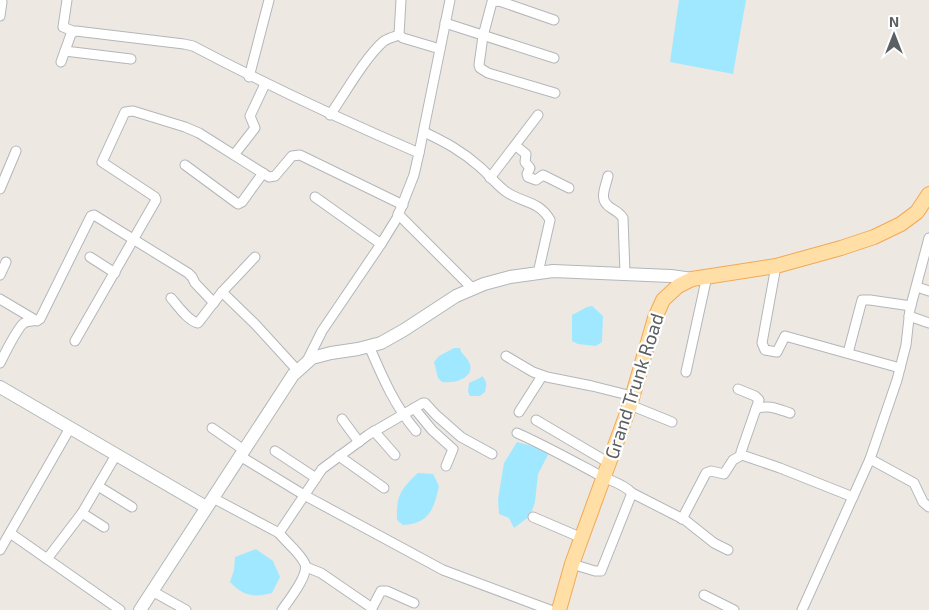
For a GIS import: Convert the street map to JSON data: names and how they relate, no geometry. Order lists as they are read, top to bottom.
{
  "streets": {
    "main road": ["Grand Trunk Road"]
  },
  "north": "top"
}
